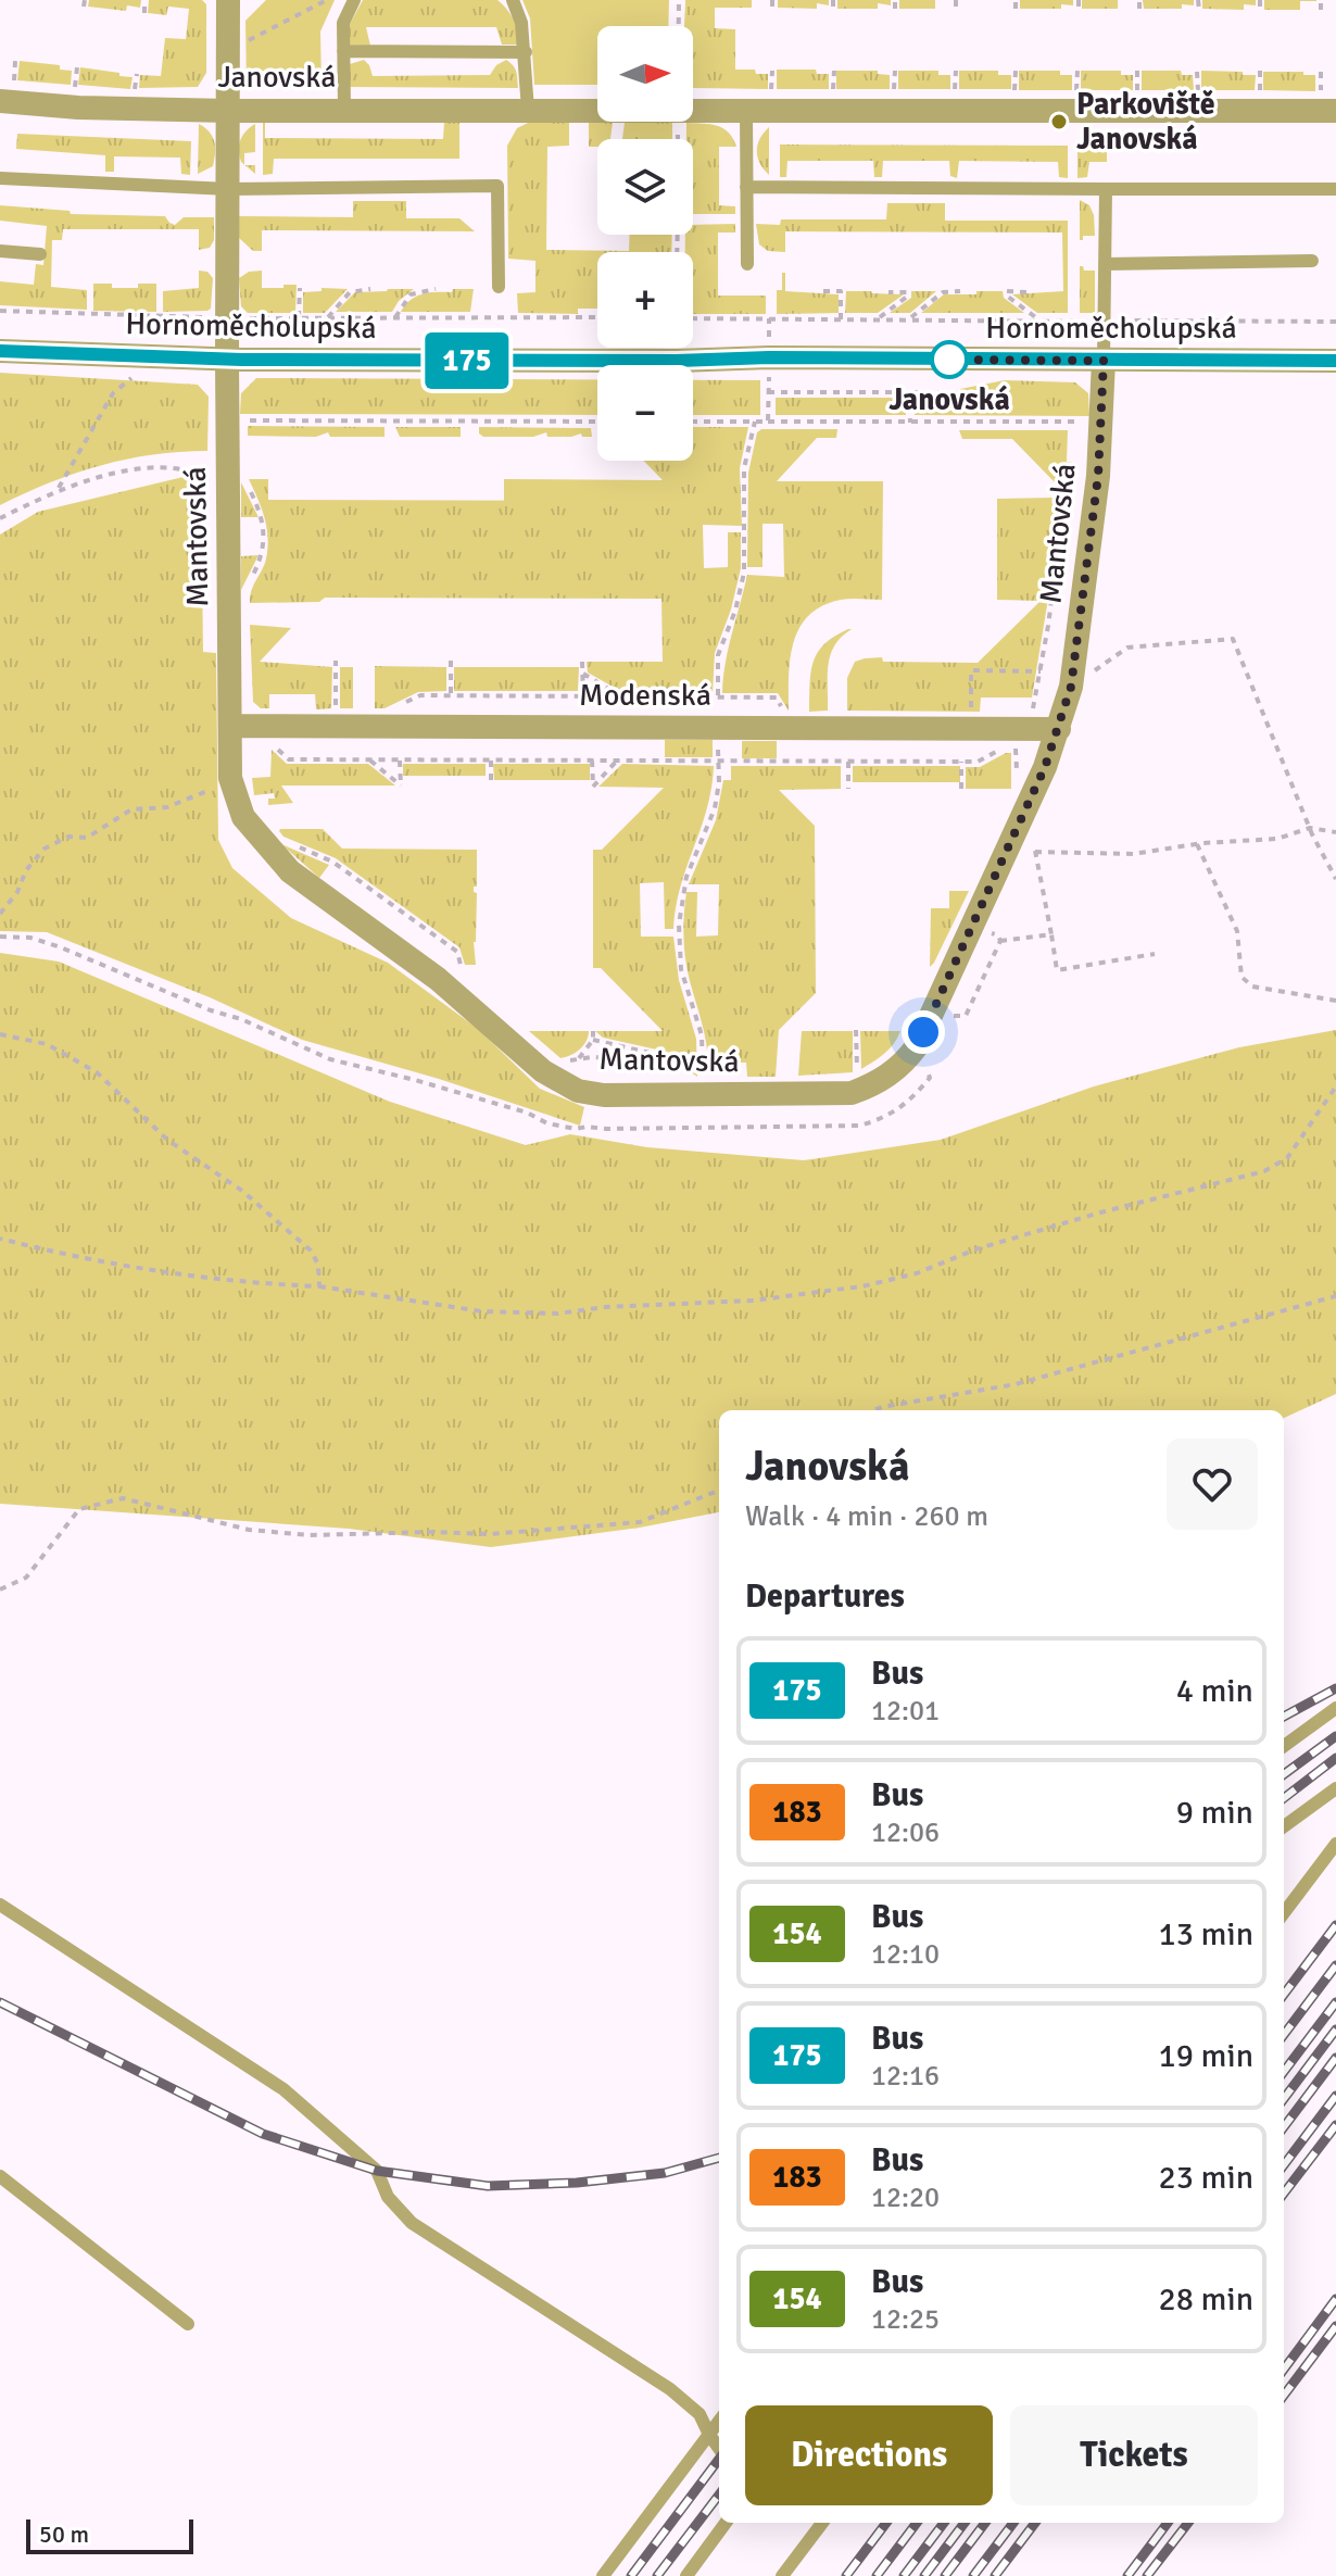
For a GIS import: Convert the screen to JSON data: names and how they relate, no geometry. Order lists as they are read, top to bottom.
{
  "streets": {
    "street": [
      "Janovská",
      "Hornoměcholupská",
      "Mantovská",
      "Modenská"
    ]
  },
  "crossings": [
    ["Janovská", "Mantovská"],
    ["Hornoměcholupská", "Mantovská"],
    ["Mantovská", "Modenská"]
  ],
  "places": ["Parkoviště Janovská", "Janovská"],
  "lines": ["bus line 175"],
  "scale_bar": "50 m",
  "north": "right",
  "page": {
    "on_map": "175",
    "map_buttons": ["+", "−"],
    "heading": [
      ["Janovská", "Walk · 4 min · 260 m"],
      "Departures"
    ],
    "list": [
      {
        "mark": "175",
        "name": "Bus",
        "note": "12:01",
        "value": "4 min"
      },
      {
        "mark": "183",
        "name": "Bus",
        "note": "12:06",
        "value": "9 min"
      },
      {
        "mark": "154",
        "name": "Bus",
        "note": "12:10",
        "value": "13 min"
      },
      {
        "mark": "175",
        "name": "Bus",
        "note": "12:16",
        "value": "19 min"
      },
      {
        "mark": "183",
        "name": "Bus",
        "note": "12:20",
        "value": "23 min"
      },
      {
        "mark": "154",
        "name": "Bus",
        "note": "12:25",
        "value": "28 min"
      }
    ],
    "buttons": ["Directions", "Tickets"],
    "scale": "50 m"
  }
}
